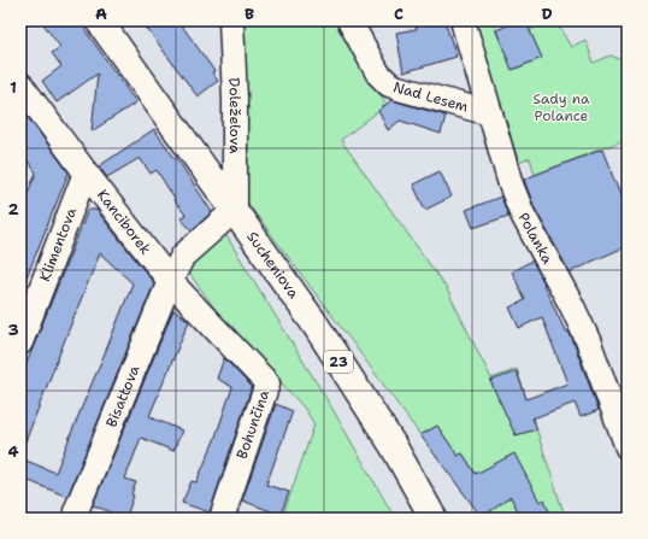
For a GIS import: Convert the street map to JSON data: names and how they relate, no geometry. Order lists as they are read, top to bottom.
{
  "streets": {
    "main road": ["Sucheniova", "23"],
    "street": [
      "Nad Lesem",
      "Doleželova",
      "Kanciborek",
      "Polanka",
      "Klimentova",
      "Bisattova",
      "Bohunčina"
    ]
  },
  "crossings": [
    ["Nad Lesem", "Polanka"],
    ["Doleželova", "Sucheniova"],
    ["Kanciborek", "Klimentova"],
    ["Kanciborek", "Bisattova"],
    ["Kanciborek", "Bohunčina"],
    ["Bisattova", "Bohunčina"]
  ],
  "parks": ["Sady na Polance"],
  "grid": {
    "columns": [
      "A",
      "B",
      "C",
      "D"
    ],
    "rows": [
      "1",
      "2",
      "3",
      "4"
    ]
  }
}
